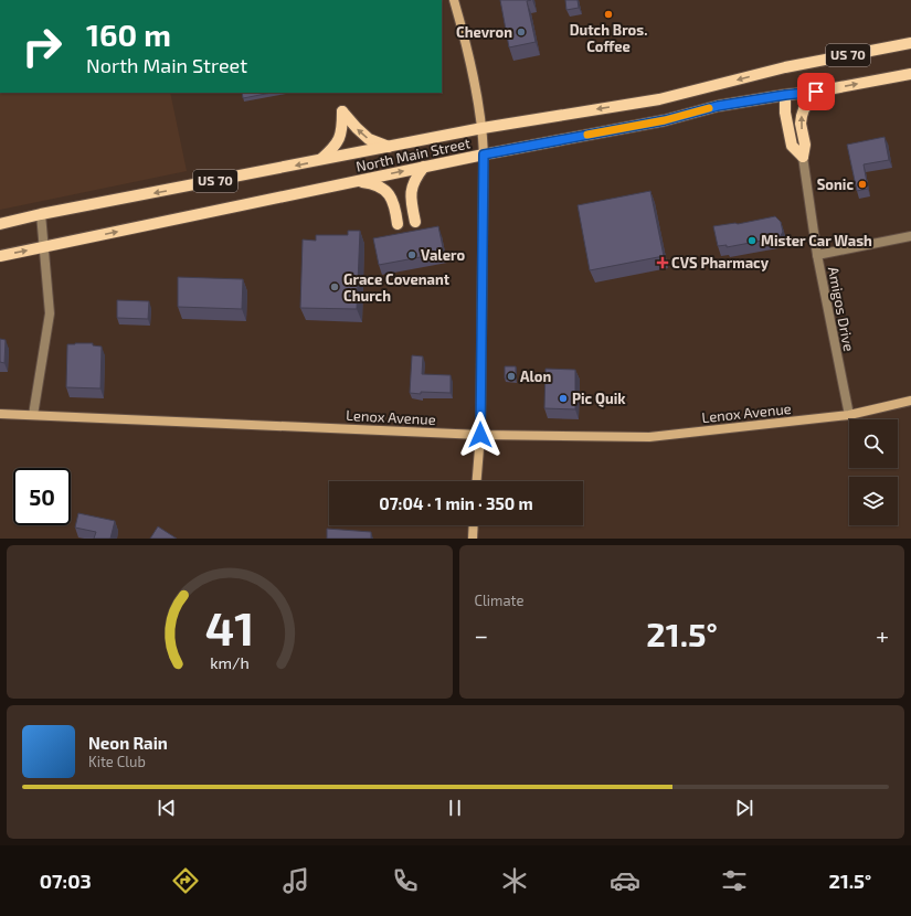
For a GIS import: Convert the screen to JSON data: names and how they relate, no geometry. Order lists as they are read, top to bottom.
{
  "streets": {
    "main road": ["US 70", "North Main Street"],
    "street": ["Amigos Drive", "Lenox Avenue"]
  },
  "crossings": [
    ["Amigos Drive", "Lenox Avenue"]
  ],
  "places": {
    "other": [
      "Dutch Bros. Coffee",
      "Chevron",
      "Sonic",
      "Mister Car Wash",
      "Valero",
      "Grace Covenant Church",
      "Alon",
      "Pic Quik"
    ],
    "health": ["CVS Pharmacy"]
  },
  "page": {
    "turn": ["160 m", "North Main Street"],
    "limit": "50",
    "trip": "07:04 · 1 min · 350 m",
    "tile": "Climate",
    "heat": ["−", "21.5°", "+"],
    "song": ["Neon Rain", "Kite Club"],
    "tabs": ["07:03", "21.5°"],
    "gauge": ["41", "km/h"]
  }
}
